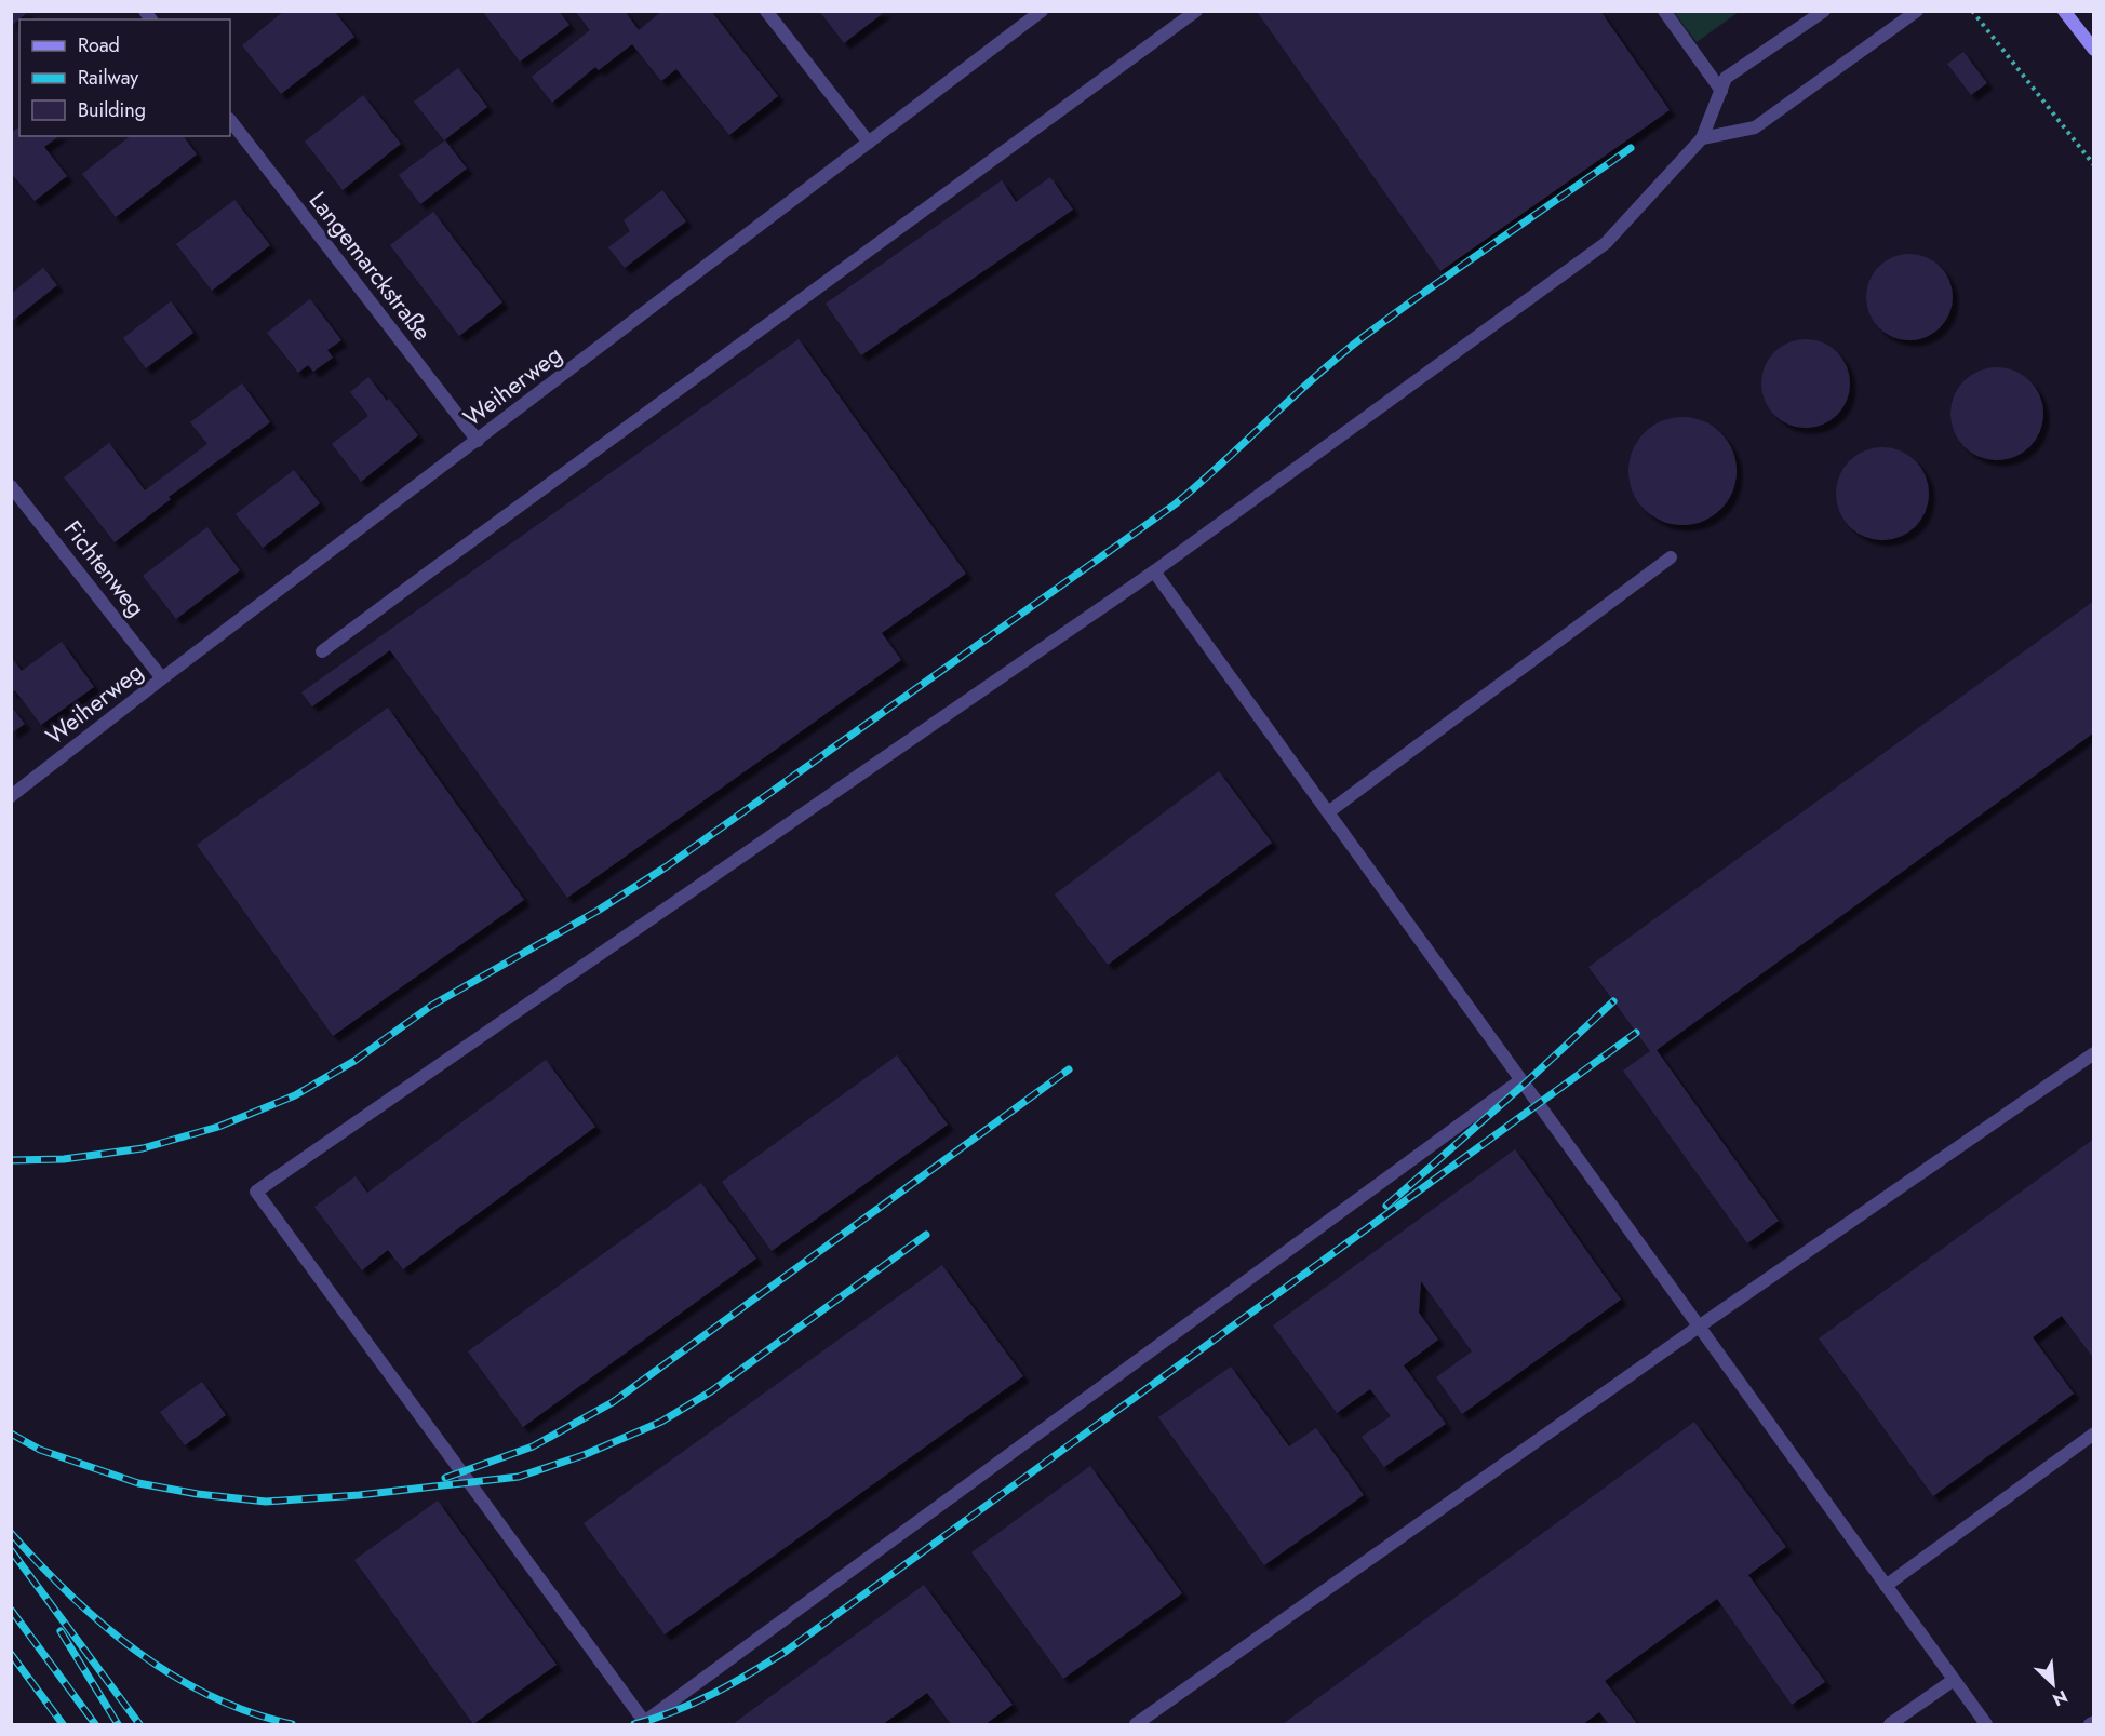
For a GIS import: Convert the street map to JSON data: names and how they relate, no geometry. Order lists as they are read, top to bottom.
{
  "streets": {
    "street": ["Langemarckstraße", "Weiherweg", "Fichtenweg"]
  },
  "crossings": [
    ["Langemarckstraße", "Weiherweg"],
    ["Weiherweg", "Fichtenweg"]
  ],
  "legend": ["Road", "Railway", "Building"],
  "north": "bottom right"
}
